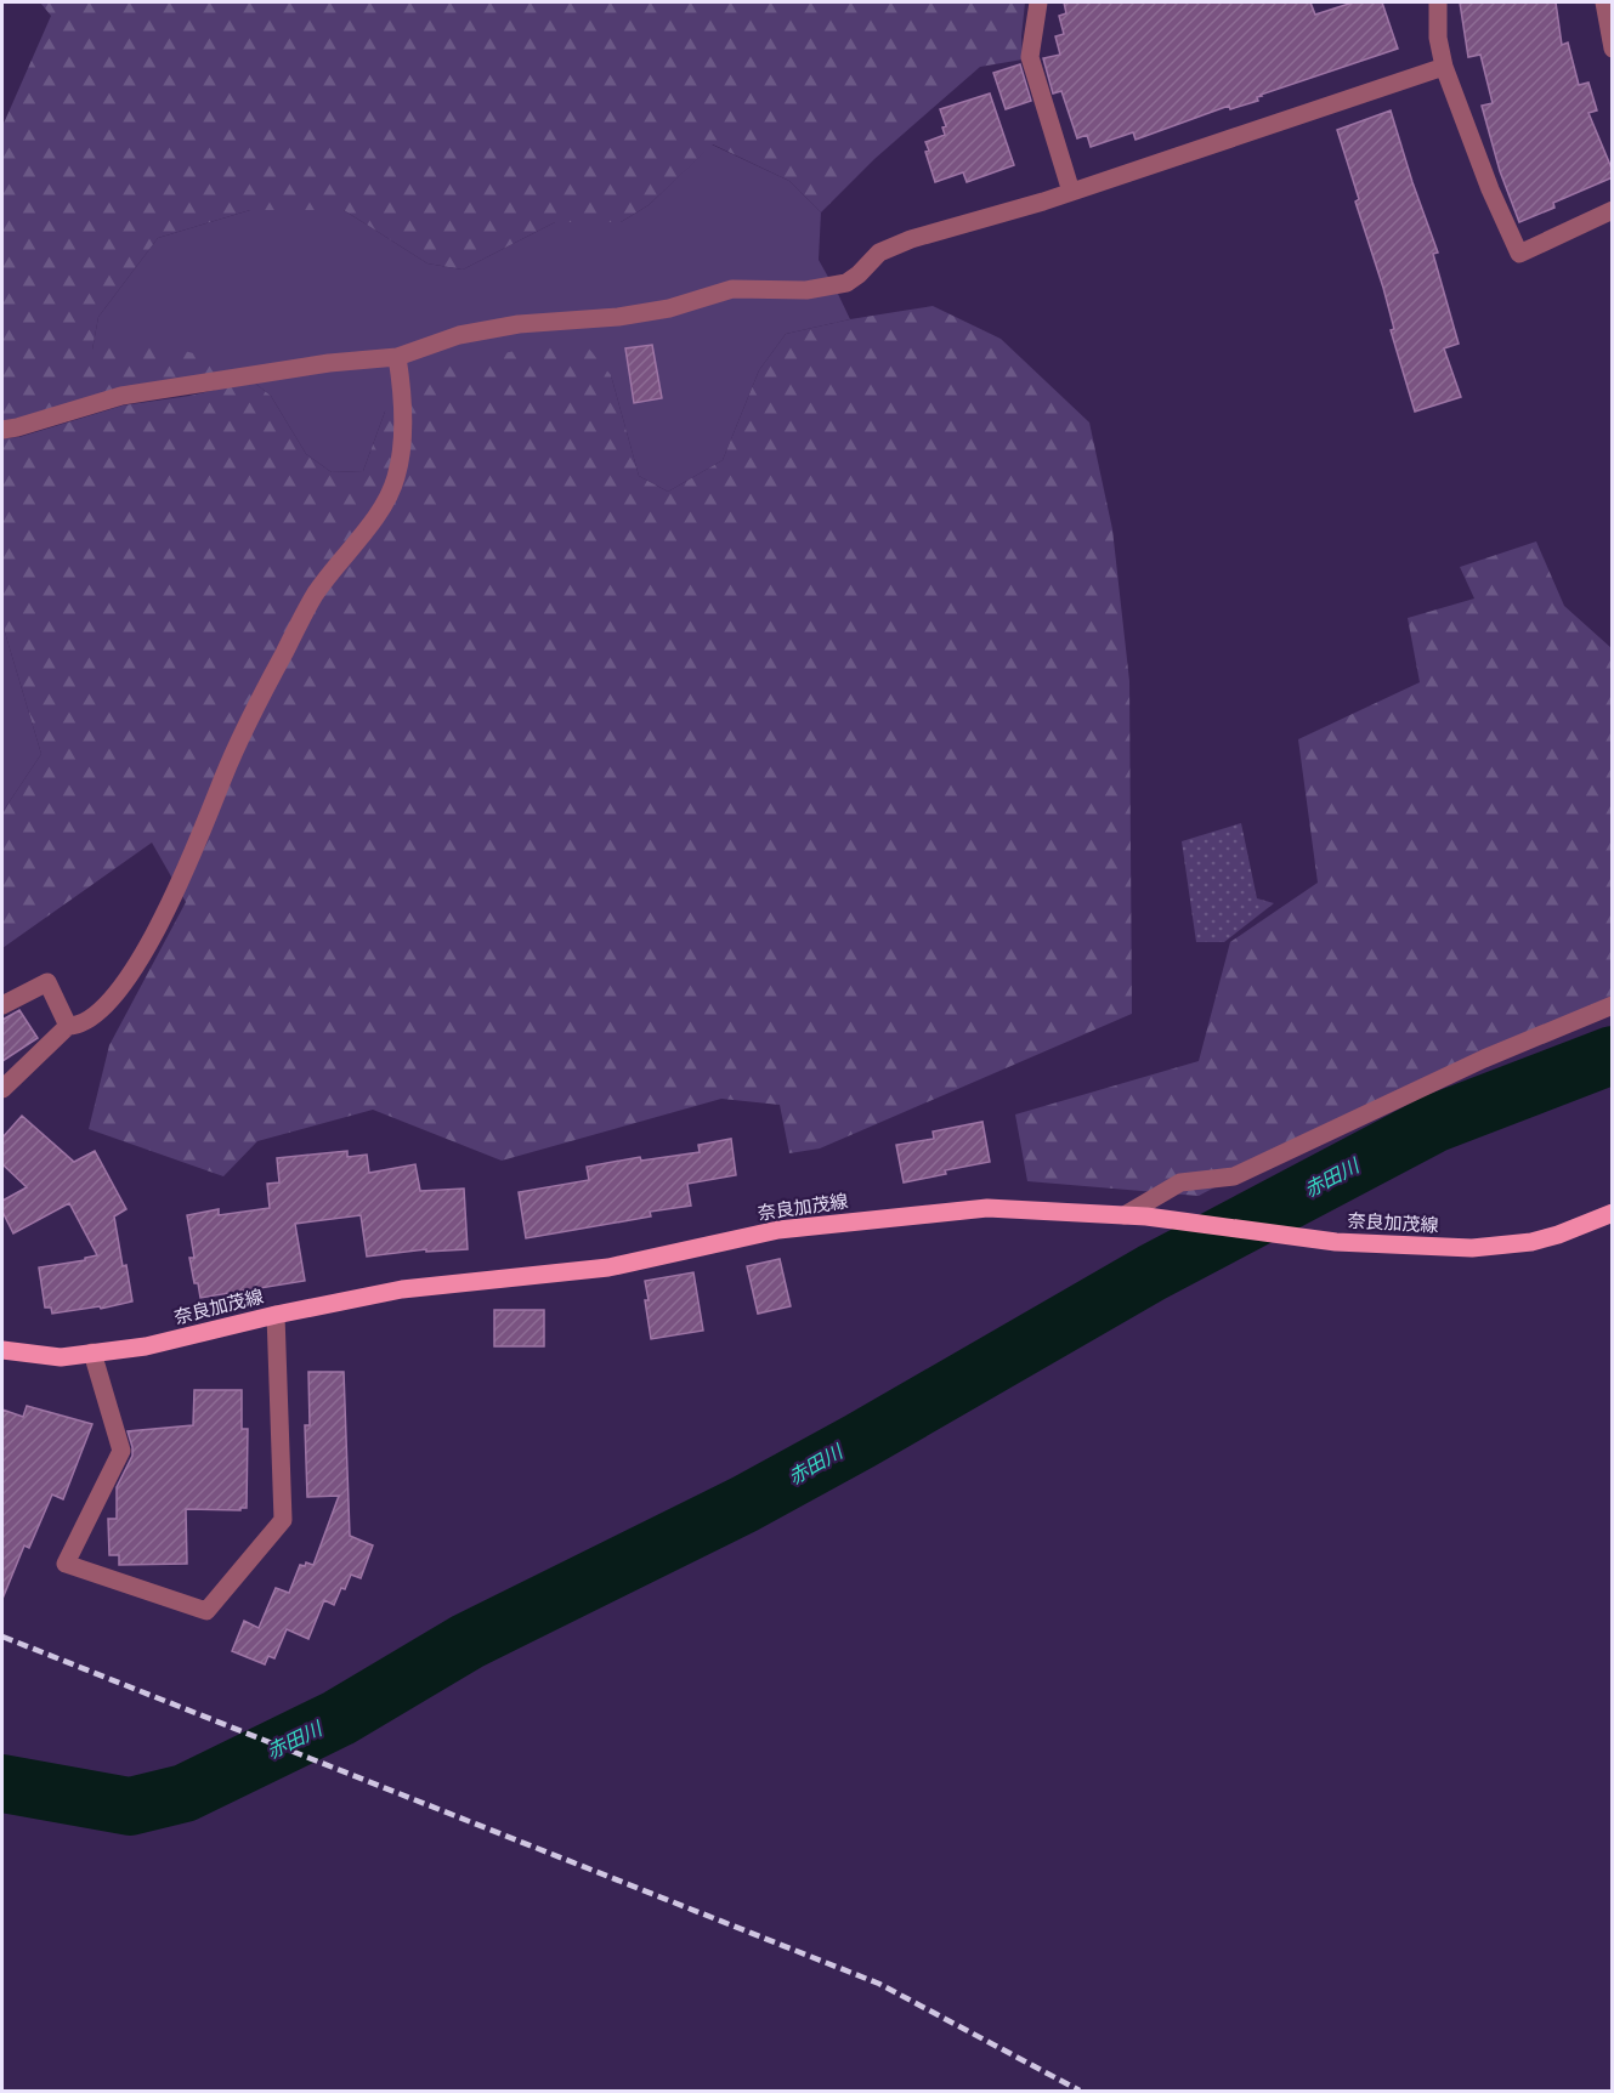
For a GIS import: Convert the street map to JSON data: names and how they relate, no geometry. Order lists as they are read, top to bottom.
{
  "streets": {
    "main road": ["奈良加茂線"]
  },
  "water": ["赤田川"]
}
